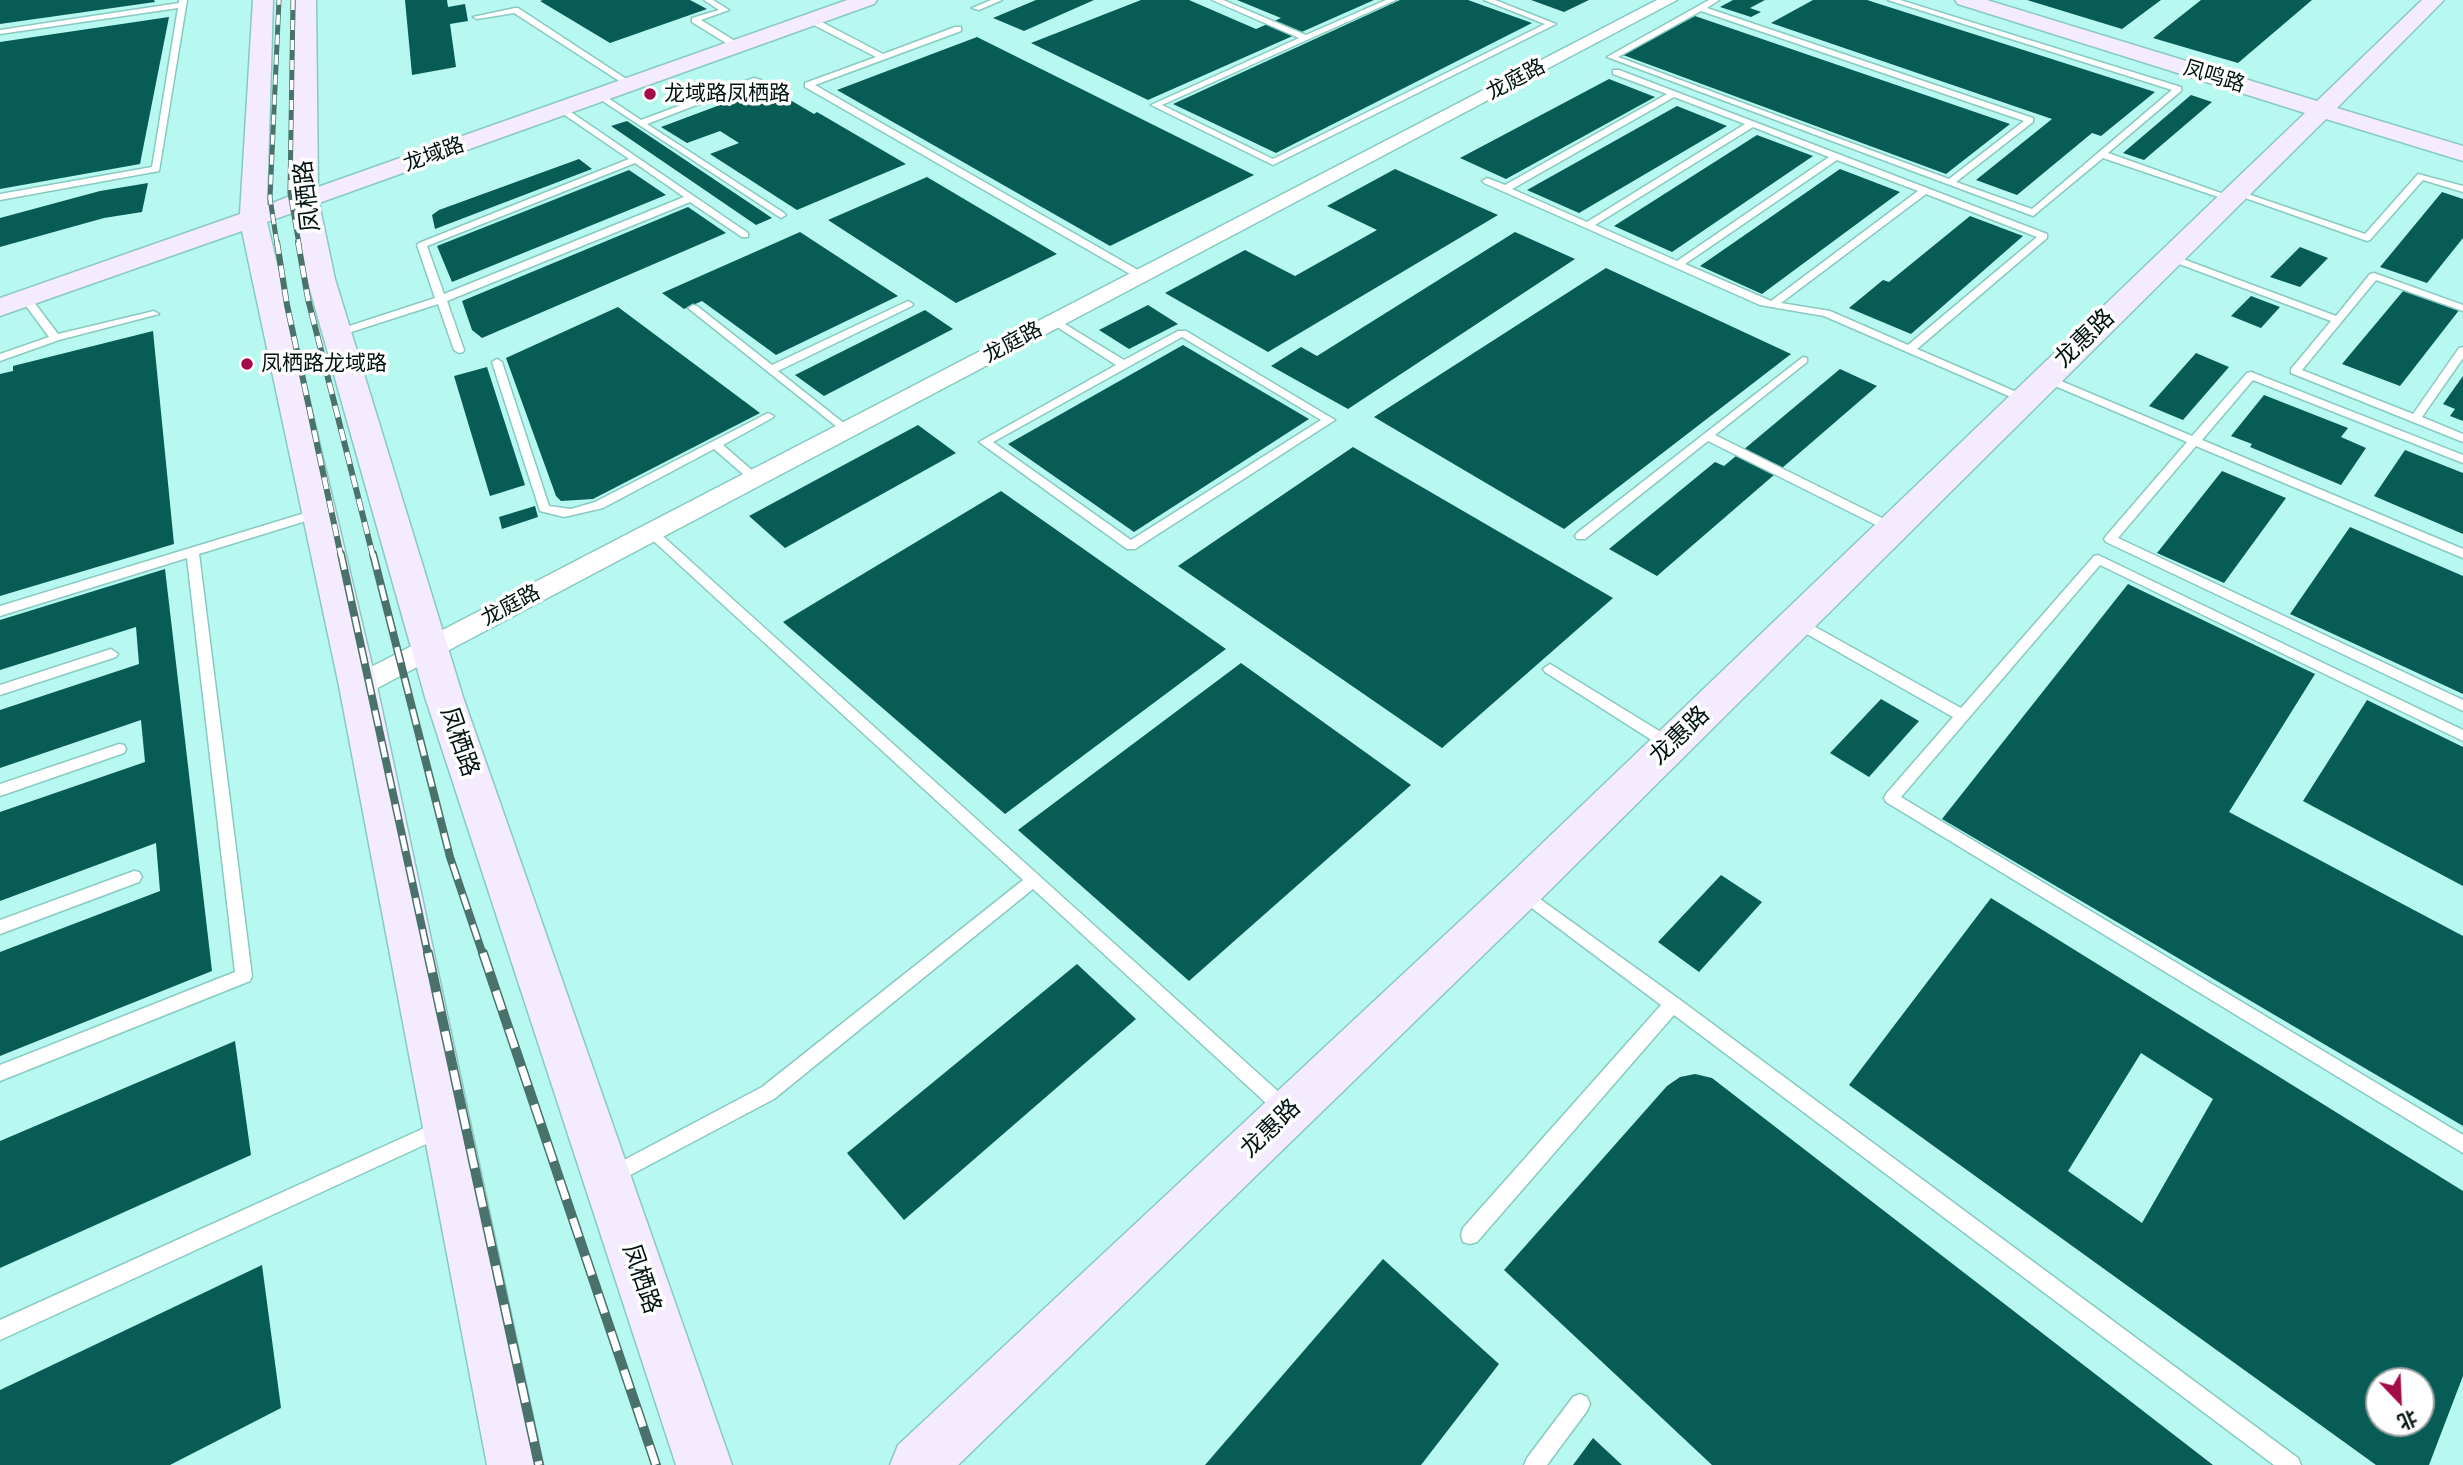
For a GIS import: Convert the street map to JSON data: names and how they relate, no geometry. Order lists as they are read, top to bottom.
{
  "streets": {
    "street": [
      "凤鸣路",
      "龙庭路",
      "龙域路",
      "凤栖路",
      "龙惠路"
    ]
  },
  "crossings": [
    ["凤鸣路", "龙惠路"],
    ["龙庭路", "凤栖路"],
    ["龙域路", "凤栖路"]
  ],
  "places": ["龙域路凤栖路", "凤栖路龙域路"],
  "north": "bottom right"
}
